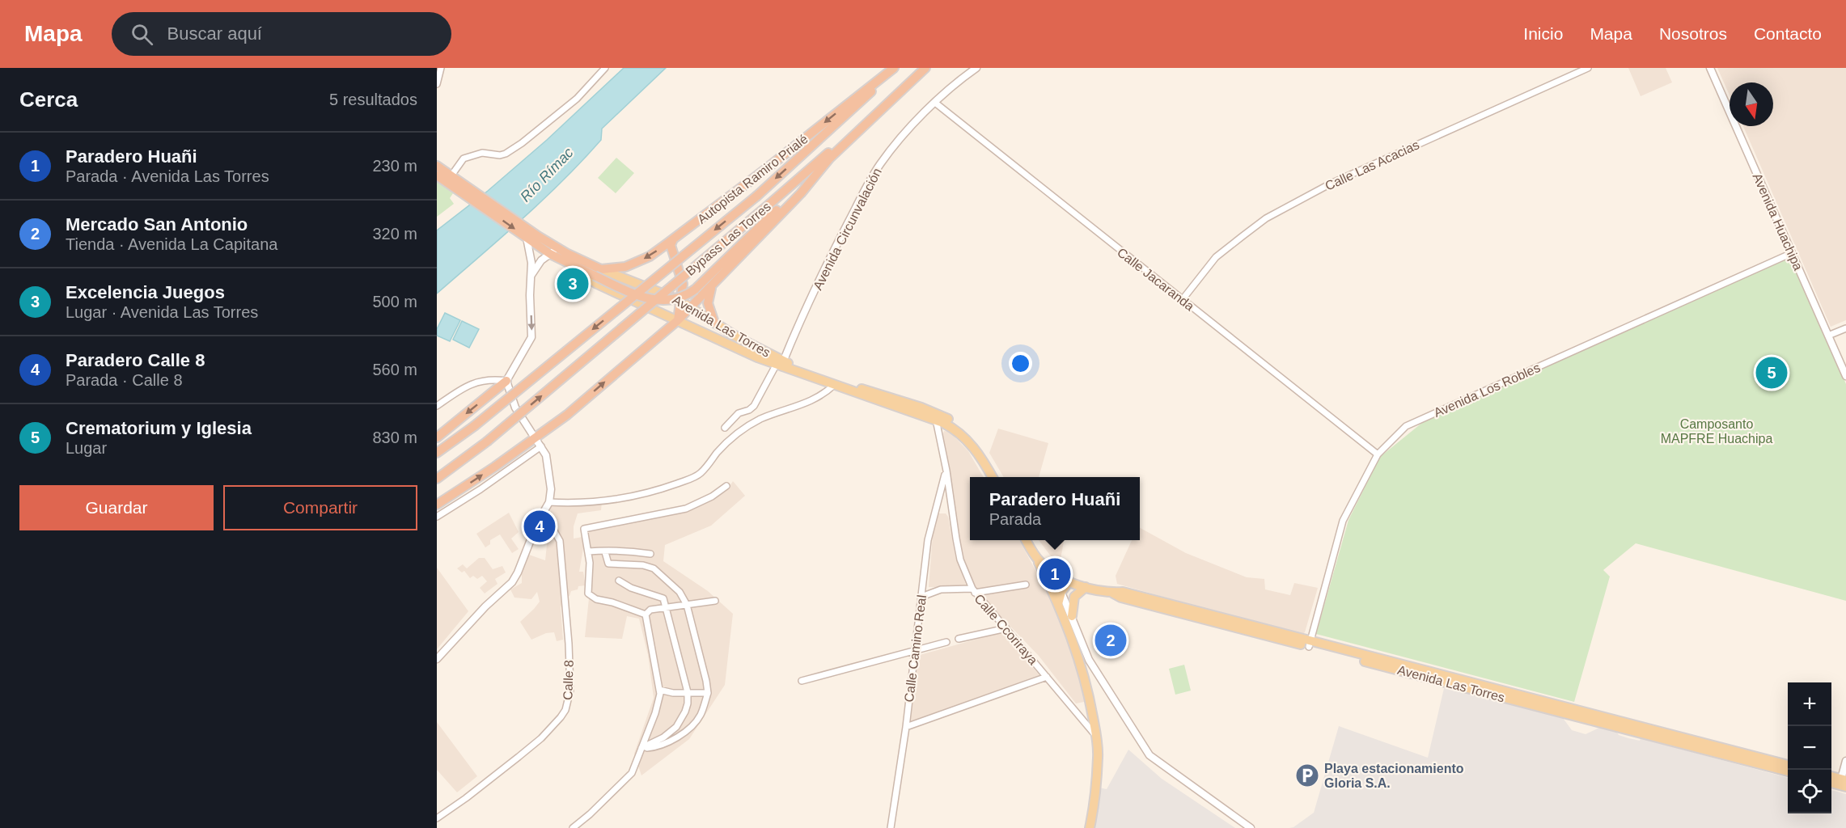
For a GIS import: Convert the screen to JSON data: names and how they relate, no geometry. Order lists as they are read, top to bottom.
{
  "streets": {
    "highway": ["Autopista Ramiro Prialé", "Bypass Las Torres", "Avenida Las Torres"],
    "street": [
      "Calle Las Acacias",
      "Avenida Huachipa",
      "Avenida Circunvalación",
      "Calle Jacaranda",
      "Avenida Los Robles",
      "Calle Ccoriraya",
      "Calle Camino Real",
      "Calle 8"
    ]
  },
  "crossings": [
    ["Calle Las Acacias", "Calle Jacaranda"],
    ["Autopista Ramiro Prialé", "Bypass Las Torres"],
    ["Autopista Ramiro Prialé", "Avenida Las Torres"],
    ["Avenida Huachipa", "Avenida Los Robles"],
    ["Avenida Circunvalación", "Calle Jacaranda"],
    ["Avenida Circunvalación", "Avenida Las Torres"],
    ["Calle Jacaranda", "Avenida Los Robles"],
    ["Avenida Las Torres", "Avenida Los Robles"],
    ["Avenida Las Torres", "Calle Ccoriraya"],
    ["Calle Ccoriraya", "Calle Camino Real"]
  ],
  "water": ["Río Rímac"],
  "parks": ["Camposanto MAPFRE Huachipa"],
  "places": {
    "parking": ["Playa estacionamiento Gloria S.A."]
  },
  "north": "bottom",
  "page": {
    "header": "Mapa",
    "search": "Buscar aquí",
    "nav": [
      "Inicio",
      "Mapa",
      "Nosotros",
      "Contacto"
    ],
    "heading": ["Cerca", "5 resultados"],
    "list": [
      {
        "mark": "1",
        "name": "Paradero Huañi",
        "note": "Parada · Avenida Las Torres",
        "value": "230 m"
      },
      {
        "mark": "2",
        "name": "Mercado San Antonio",
        "note": "Tienda · Avenida La Capitana",
        "value": "320 m"
      },
      {
        "mark": "3",
        "name": "Excelencia Juegos",
        "note": "Lugar · Avenida Las Torres",
        "value": "500 m"
      },
      {
        "mark": "4",
        "name": "Paradero Calle 8",
        "note": "Parada · Calle 8",
        "value": "560 m"
      },
      {
        "mark": "5",
        "name": "Crematorium y Iglesia",
        "note": "Lugar",
        "value": "830 m"
      }
    ],
    "pins": [
      "3",
      "5",
      "4",
      "1",
      "2"
    ],
    "buttons": ["Guardar", "Compartir"],
    "popup": ["Paradero Huañi", "Parada"],
    "map_buttons": ["+", "−"]
  }
}
